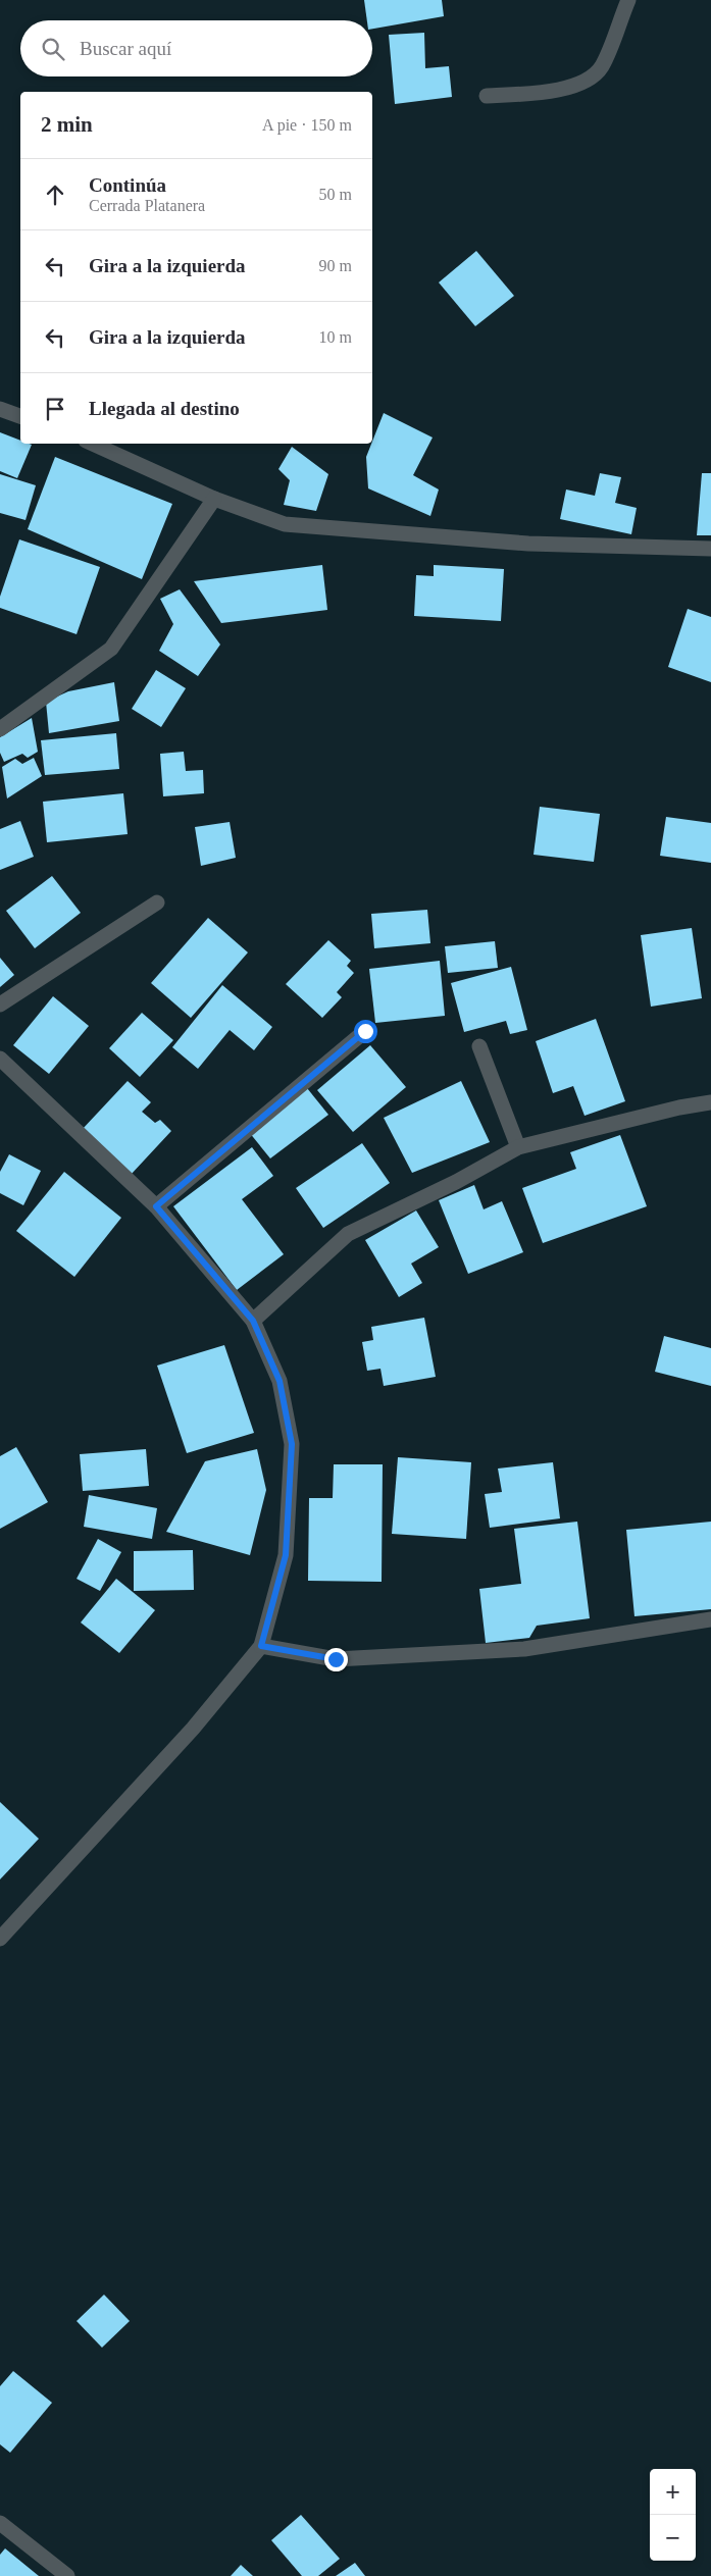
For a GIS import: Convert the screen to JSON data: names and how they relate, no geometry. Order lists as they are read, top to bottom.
{
  "page": {
    "search": "Buscar aquí",
    "heading": ["2 min", "A pie · 150 m"],
    "list": [
      ["Continúa", "Cerrada Platanera", "50 m"],
      ["Gira a la izquierda", "90 m"],
      ["Gira a la izquierda", "10 m"],
      "Llegada al destino"
    ],
    "map_buttons": ["+", "−"]
  }
}
